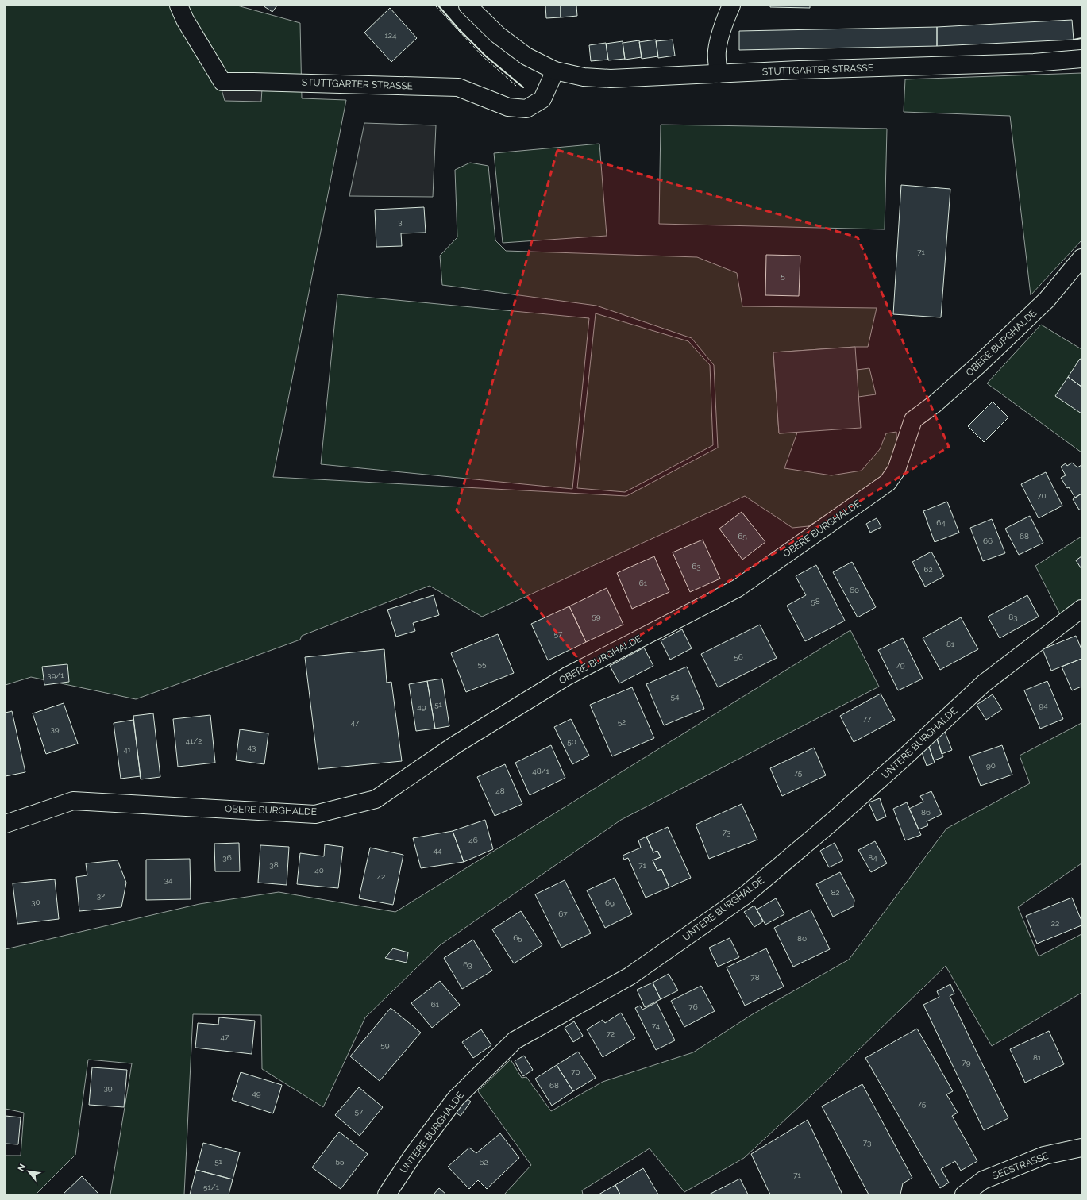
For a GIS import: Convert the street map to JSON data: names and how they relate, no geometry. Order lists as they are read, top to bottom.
{
  "streets": {
    "street": [
      "STUTTGARTER STRASSE",
      "OBERE BURGHALDE",
      "UNTERE BURGHALDE",
      "SEESTRASSE"
    ]
  },
  "house_numbers": [
    "124",
    "3",
    "71",
    "5",
    "70",
    "64",
    "65",
    "68",
    "66",
    "63",
    "62",
    "61",
    "60",
    "58",
    "59",
    "83",
    "57",
    "81",
    "56",
    "55",
    "79",
    "39/1",
    "54",
    "51",
    "94",
    "49",
    "77",
    "52",
    "47",
    "39",
    "41/2",
    "50",
    "43",
    "41",
    "90",
    "48/1",
    "75",
    "48",
    "86",
    "73",
    "46",
    "44",
    "36",
    "84",
    "38",
    "71",
    "40",
    "42",
    "34",
    "82",
    "32",
    "30",
    "69",
    "67",
    "22",
    "65",
    "80",
    "63",
    "78",
    "61",
    "76",
    "74",
    "72",
    "47",
    "59",
    "81",
    "79",
    "70",
    "68",
    "39",
    "49",
    "75",
    "57",
    "73",
    "55",
    "51",
    "62",
    "71",
    "51/1"
  ],
  "north": "top left"
}
